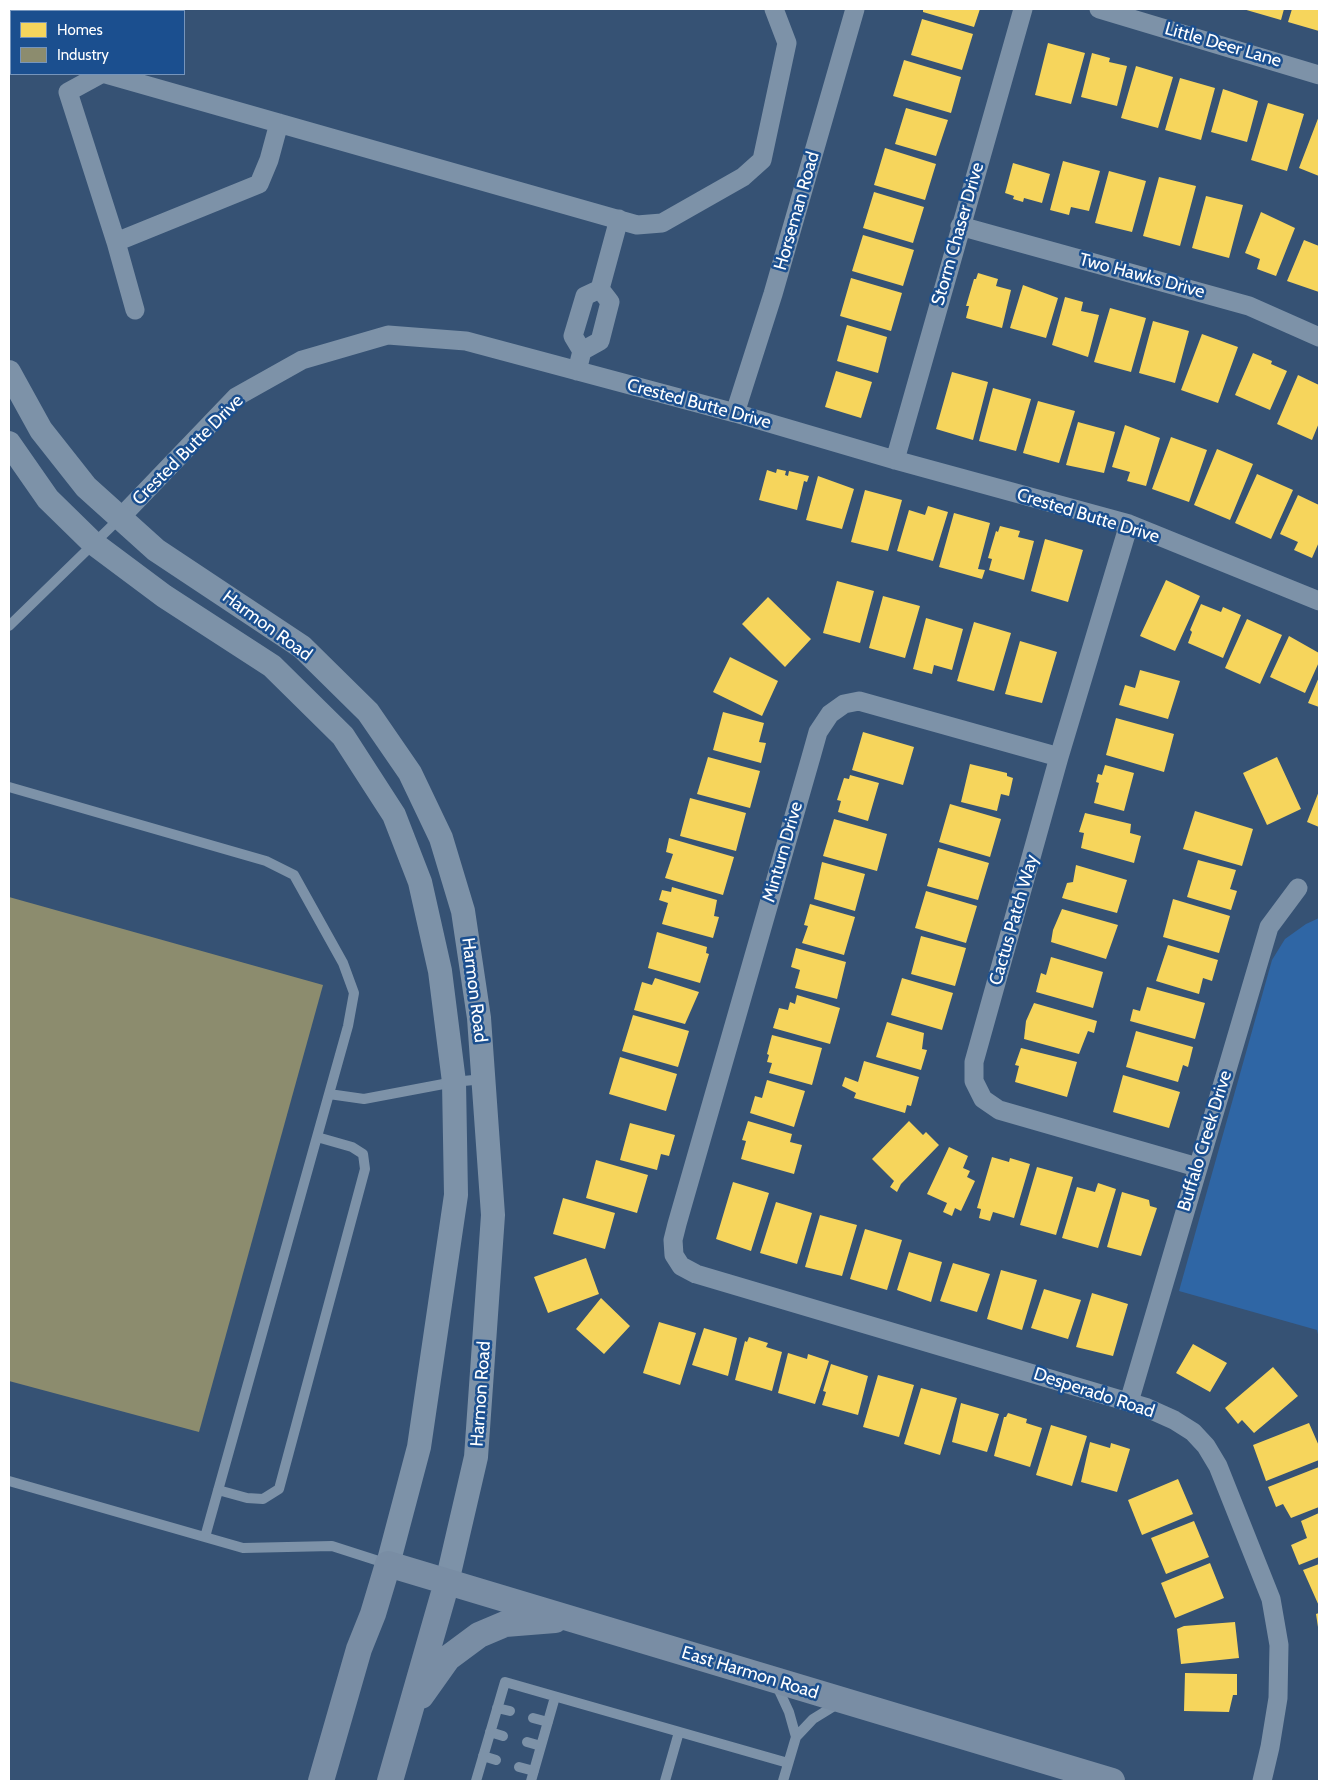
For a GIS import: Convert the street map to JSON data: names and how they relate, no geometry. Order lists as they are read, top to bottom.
{
  "streets": {
    "main road": ["Harmon Road", "East Harmon Road"],
    "street": [
      "Little Deer Lane",
      "Horseman Road",
      "Storm Chaser Drive",
      "Two Hawks Drive",
      "Crested Butte Drive",
      "Minturn Drive",
      "Cactus Patch Way",
      "Buffalo Creek Drive",
      "Desperado Road"
    ]
  },
  "crossings": [
    ["Horseman Road", "Crested Butte Drive"],
    ["Storm Chaser Drive", "Two Hawks Drive"],
    ["Storm Chaser Drive", "Crested Butte Drive"],
    ["Crested Butte Drive", "Harmon Road"],
    ["Crested Butte Drive", "Cactus Patch Way"],
    ["Harmon Road", "East Harmon Road"],
    ["Minturn Drive", "Cactus Patch Way"],
    ["Minturn Drive", "Desperado Road"],
    ["Cactus Patch Way", "Buffalo Creek Drive"],
    ["Buffalo Creek Drive", "Desperado Road"]
  ],
  "legend": ["Homes", "Industry"]
}
